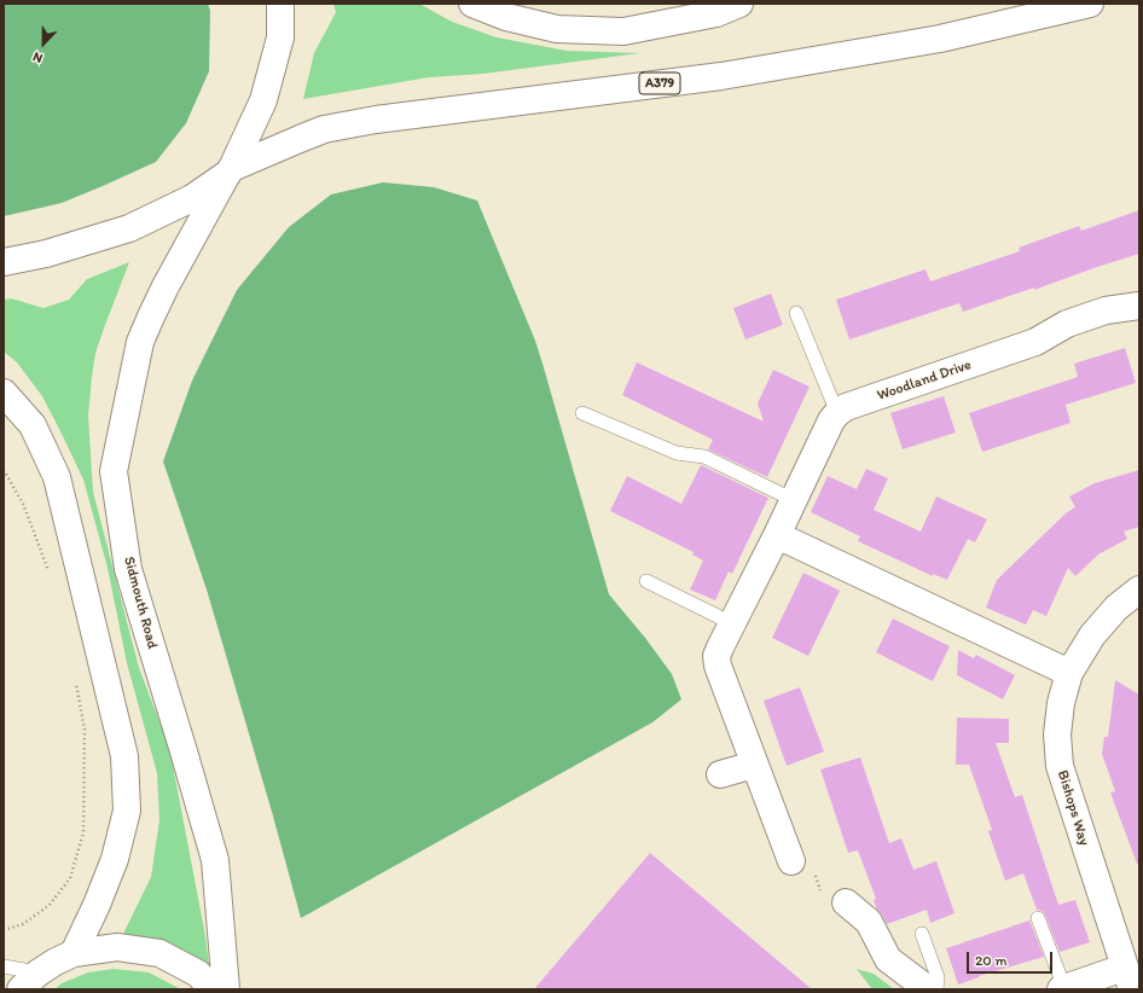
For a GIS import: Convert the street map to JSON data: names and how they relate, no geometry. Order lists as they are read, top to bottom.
{
  "streets": {
    "main road": [
      "A379",
      "Woodland Drive",
      "Sidmouth Road",
      "Bishops Way"
    ]
  },
  "crossings": [
    ["A379", "Sidmouth Road"]
  ],
  "scale_bar": "20 m",
  "north": "bottom"
}
